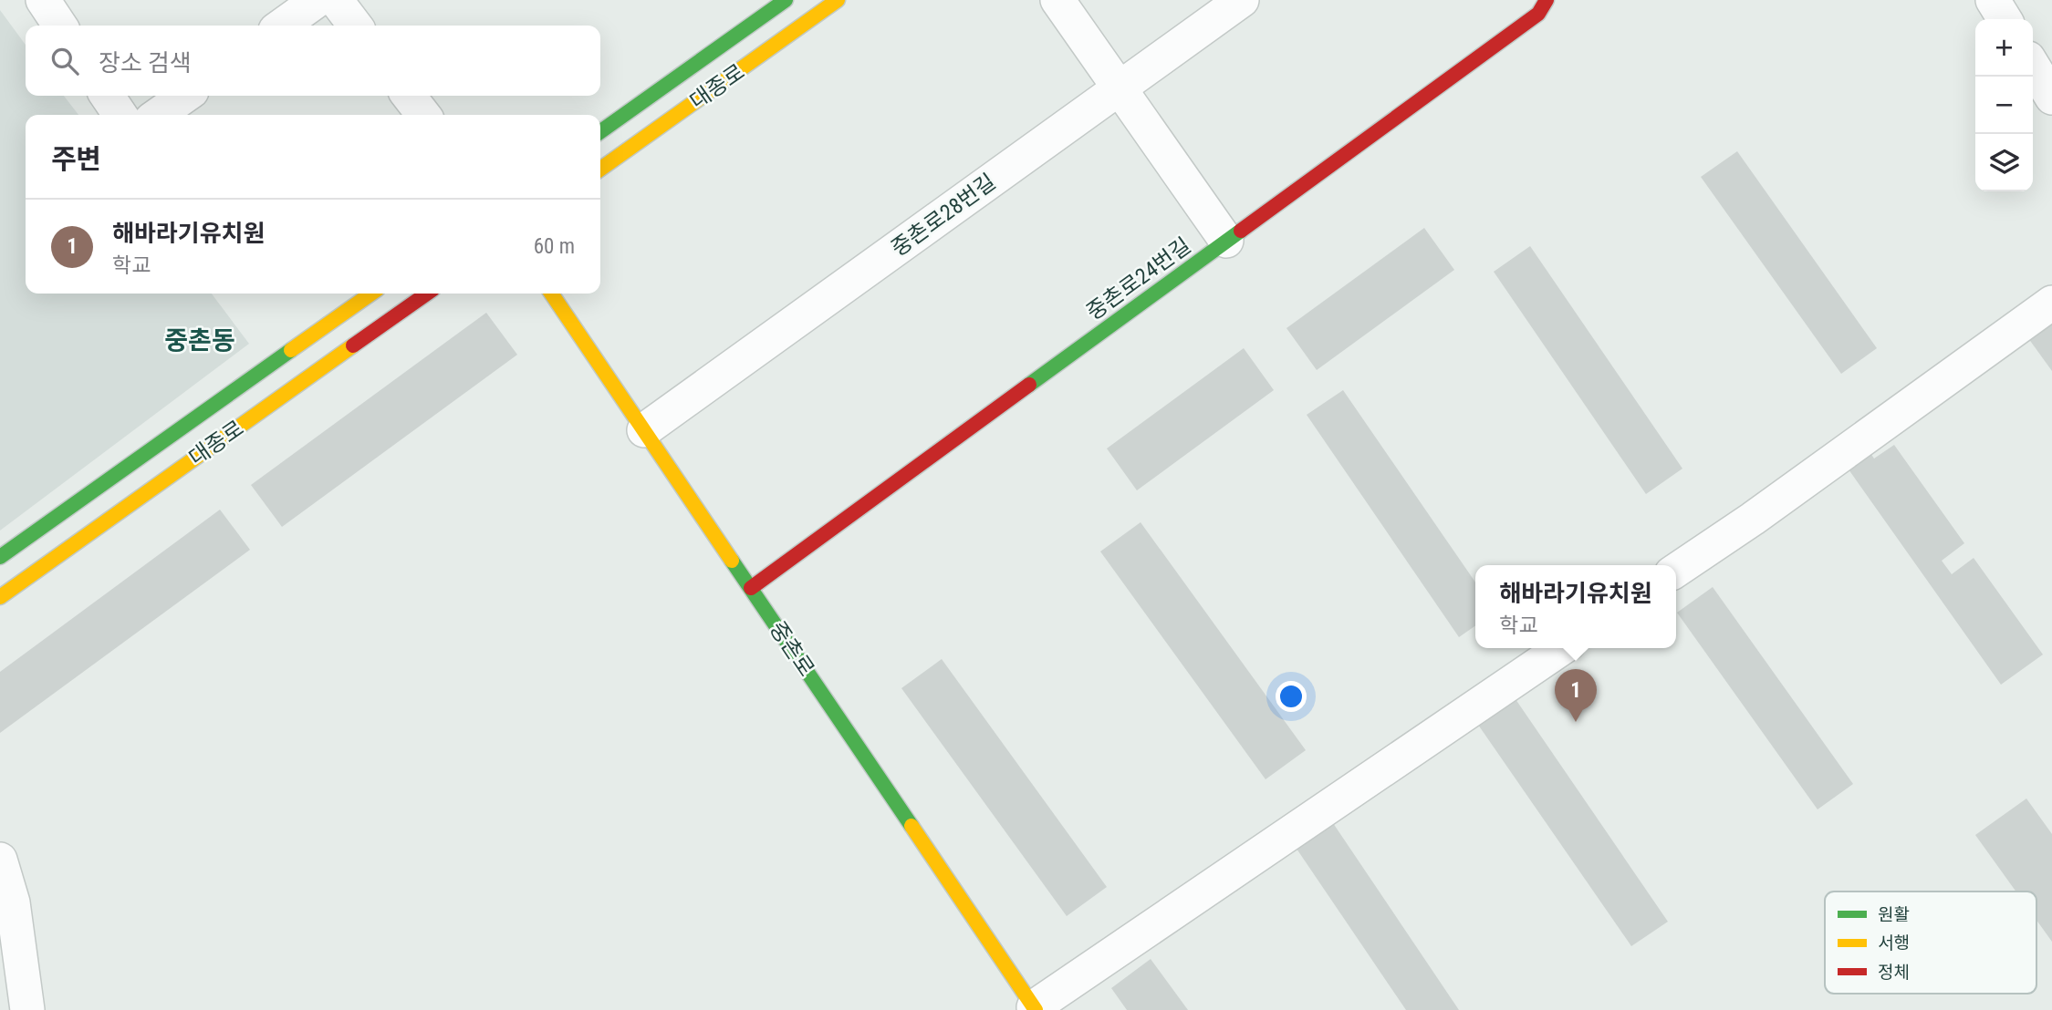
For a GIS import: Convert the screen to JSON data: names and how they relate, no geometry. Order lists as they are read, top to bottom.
{
  "streets": {
    "street": [
      "대종로",
      "중촌로28번길",
      "중촌로24번길",
      "중촌로"
    ]
  },
  "crossings": [
    ["중촌로28번길", "중촌로"],
    ["중촌로24번길", "중촌로"]
  ],
  "districts": ["중촌동"],
  "legend": ["원활", "서행", "정체"],
  "page": {
    "map_buttons": ["+", "−"],
    "search": "장소 검색",
    "heading": "주변",
    "list": [
      {
        "mark": "1",
        "name": "해바라기유치원",
        "note": "학교",
        "value": "60 m"
      }
    ],
    "popup": ["해바라기유치원", "학교"],
    "pins": "1"
  }
}
